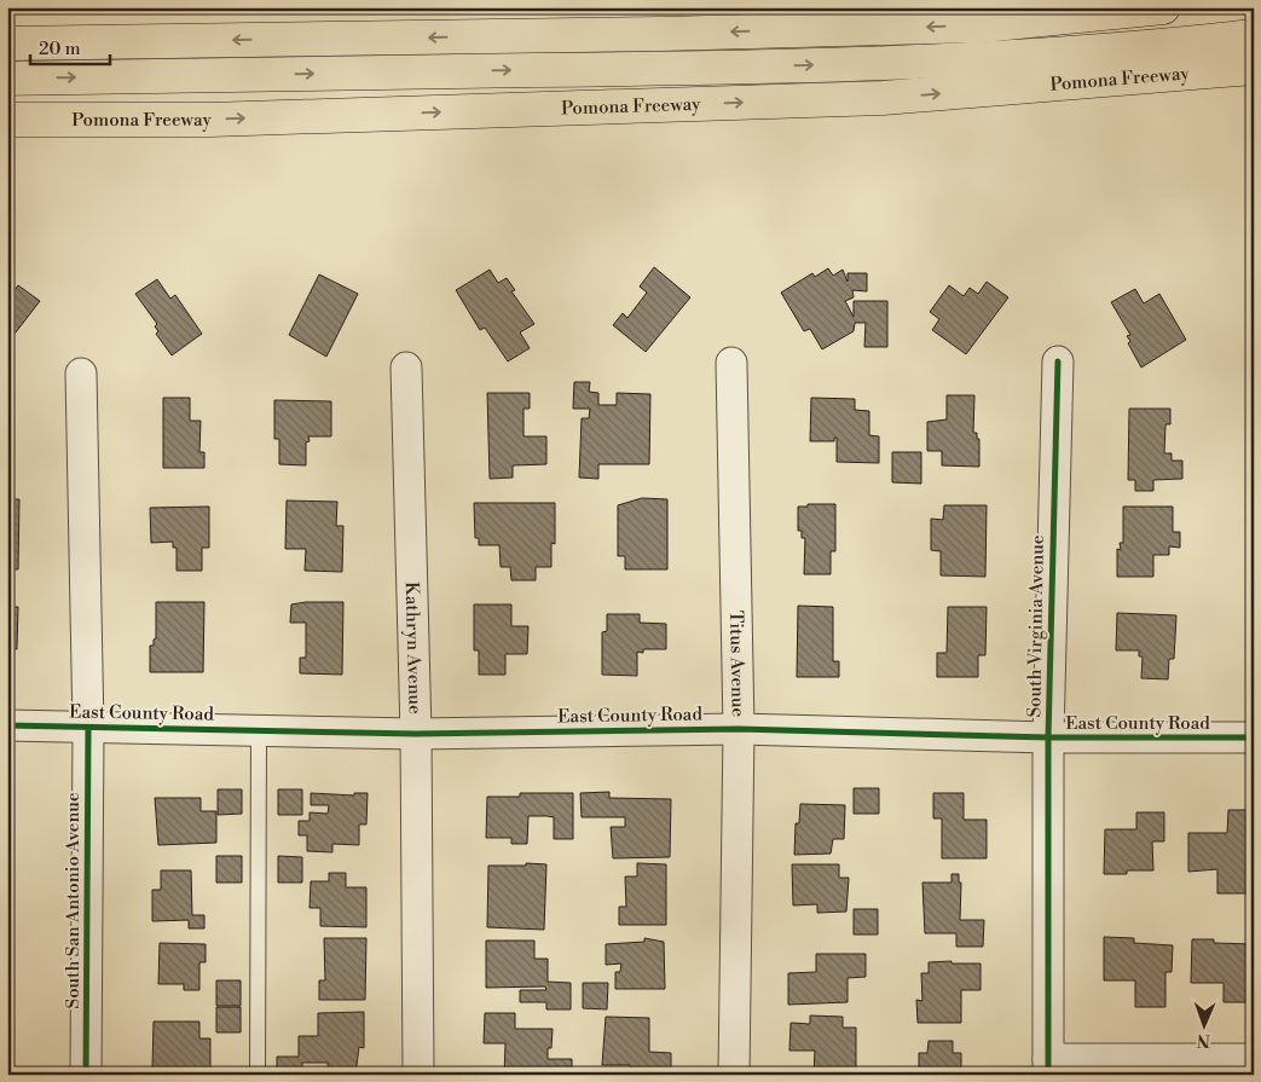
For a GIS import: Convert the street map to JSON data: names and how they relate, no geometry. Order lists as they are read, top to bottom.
{
  "streets": {
    "highway": ["Pomona Freeway"],
    "street": [
      "South Virginia Avenue",
      "Kathryn Avenue",
      "Titus Avenue",
      "East County Road",
      "South San Antonio Avenue"
    ]
  },
  "crossings": [
    ["South Virginia Avenue", "East County Road"],
    ["Kathryn Avenue", "East County Road"],
    ["Titus Avenue", "East County Road"],
    ["East County Road", "South San Antonio Avenue"]
  ],
  "scale_bar": "20 m",
  "north": "bottom"
}
